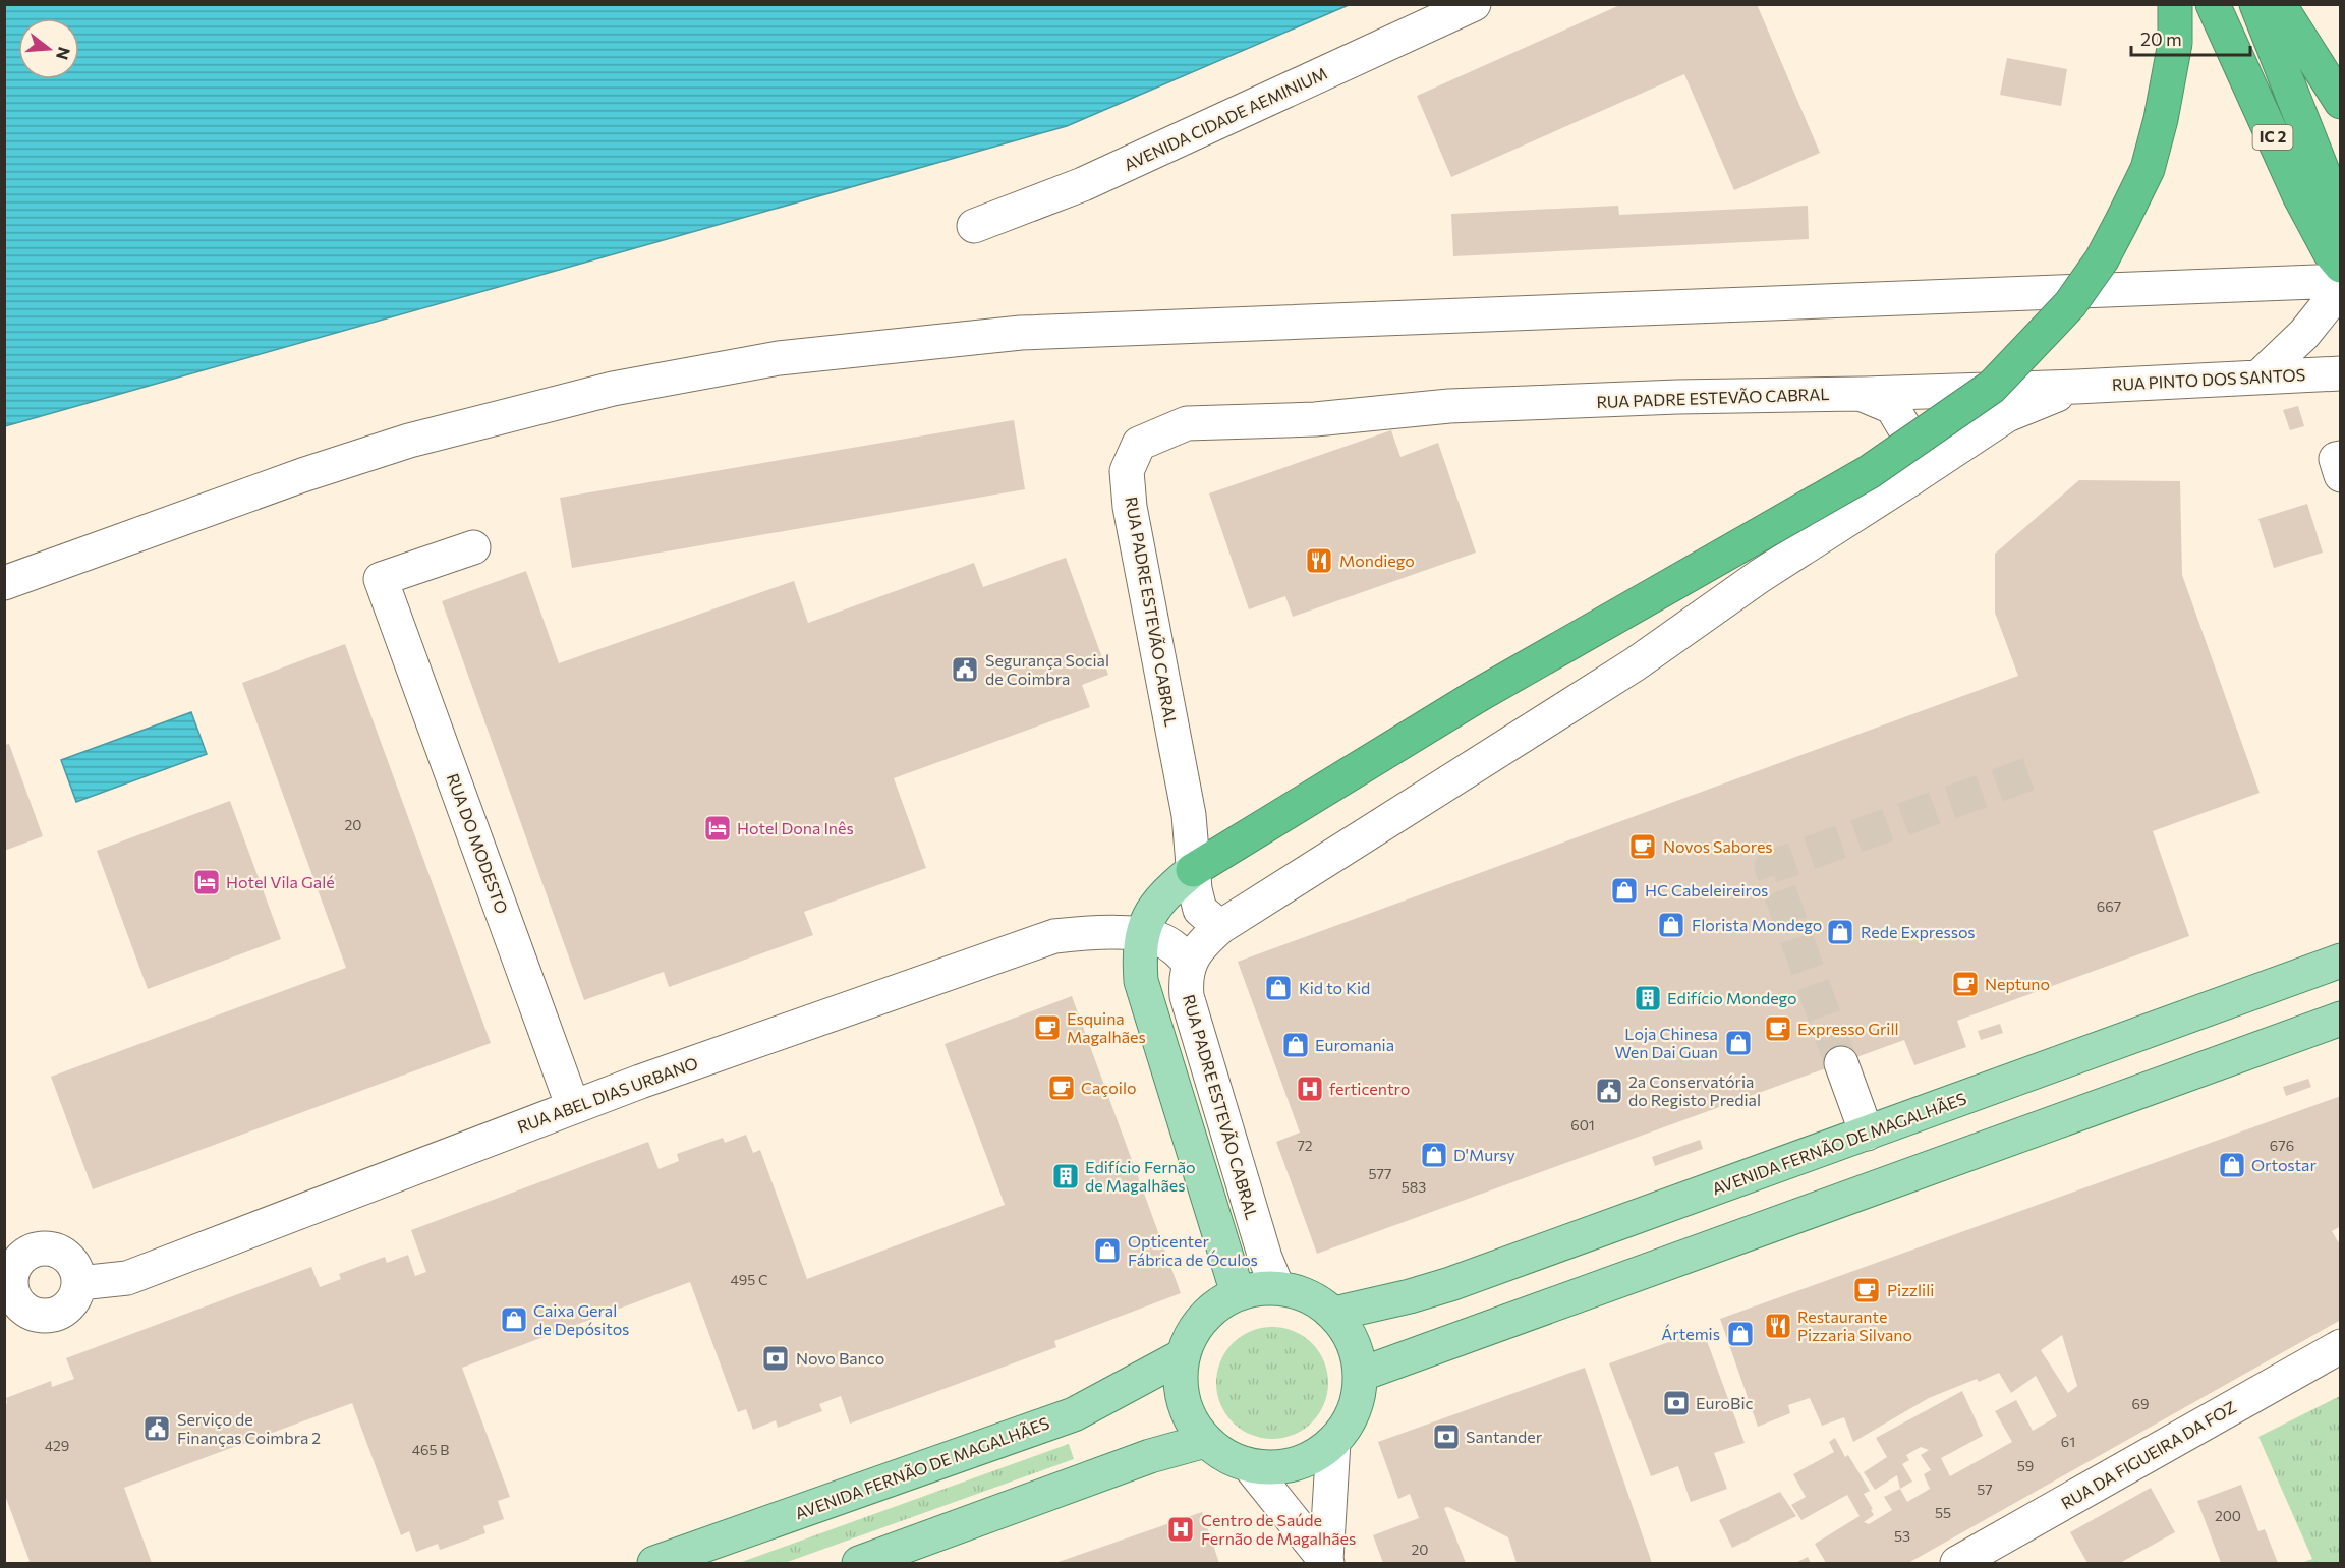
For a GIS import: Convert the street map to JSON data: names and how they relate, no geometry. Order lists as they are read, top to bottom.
{
  "streets": {
    "highway": ["IC 2"],
    "main road": ["RUA PADRE ESTEVÃO CABRAL", "AVENIDA FERNÃO DE MAGALHÃES"],
    "street": [
      "AVENIDA CIDADE AEMINIUM",
      "RUA PINTO DOS SANTOS",
      "RUA DO MODESTO",
      "RUA ABEL DIAS URBANO",
      "RUA DA FIGUEIRA DA FOZ"
    ]
  },
  "crossings": [
    ["RUA PINTO DOS SANTOS", "RUA PADRE ESTEVÃO CABRAL"],
    ["RUA PADRE ESTEVÃO CABRAL", "RUA ABEL DIAS URBANO"],
    ["RUA PADRE ESTEVÃO CABRAL", "AVENIDA FERNÃO DE MAGALHÃES"],
    ["RUA DO MODESTO", "RUA ABEL DIAS URBANO"]
  ],
  "places": {
    "restaurant": ["Mondiego", "Restaurante Pizzaria Silvano"],
    "public building": ["Segurança Social de Coimbra", "2a Conservatória do Registo Predial", "Serviço de Finanças Coimbra 2"],
    "hotel": ["Hotel Dona Inês", "Hotel Vila Galé"],
    "cafe": [
      "Novos Sabores",
      "Neptuno",
      "Esquina Magalhães",
      "Expresso Grill",
      "Caçoilo",
      "Pizzlili"
    ],
    "shop": [
      "HC Cabeleireiros",
      "Florista Mondego",
      "Rede Expressos",
      "Kid to Kid",
      "Loja Chinesa Wen Dai Guan",
      "Euromania",
      "D'Mursy",
      "Ortostar",
      "Opticenter Fábrica de Óculos",
      "Caixa Geral de Depósitos",
      "Ártemis"
    ],
    "building": ["Edifício Mondego", "Edifício Fernão de Magalhães"],
    "hospital": ["ferticentro", "Centro de Saúde Fernão de Magalhães"],
    "bank": ["Novo Banco", "EuroBic", "Santander"]
  },
  "house_numbers": [
    "20",
    "667",
    "601",
    "72",
    "676",
    "577",
    "583",
    "495 C",
    "69",
    "61",
    "429",
    "465 B",
    "59",
    "57",
    "55",
    "200",
    "53",
    "20"
  ],
  "scale_bar": "20 m",
  "north": "right"
}
